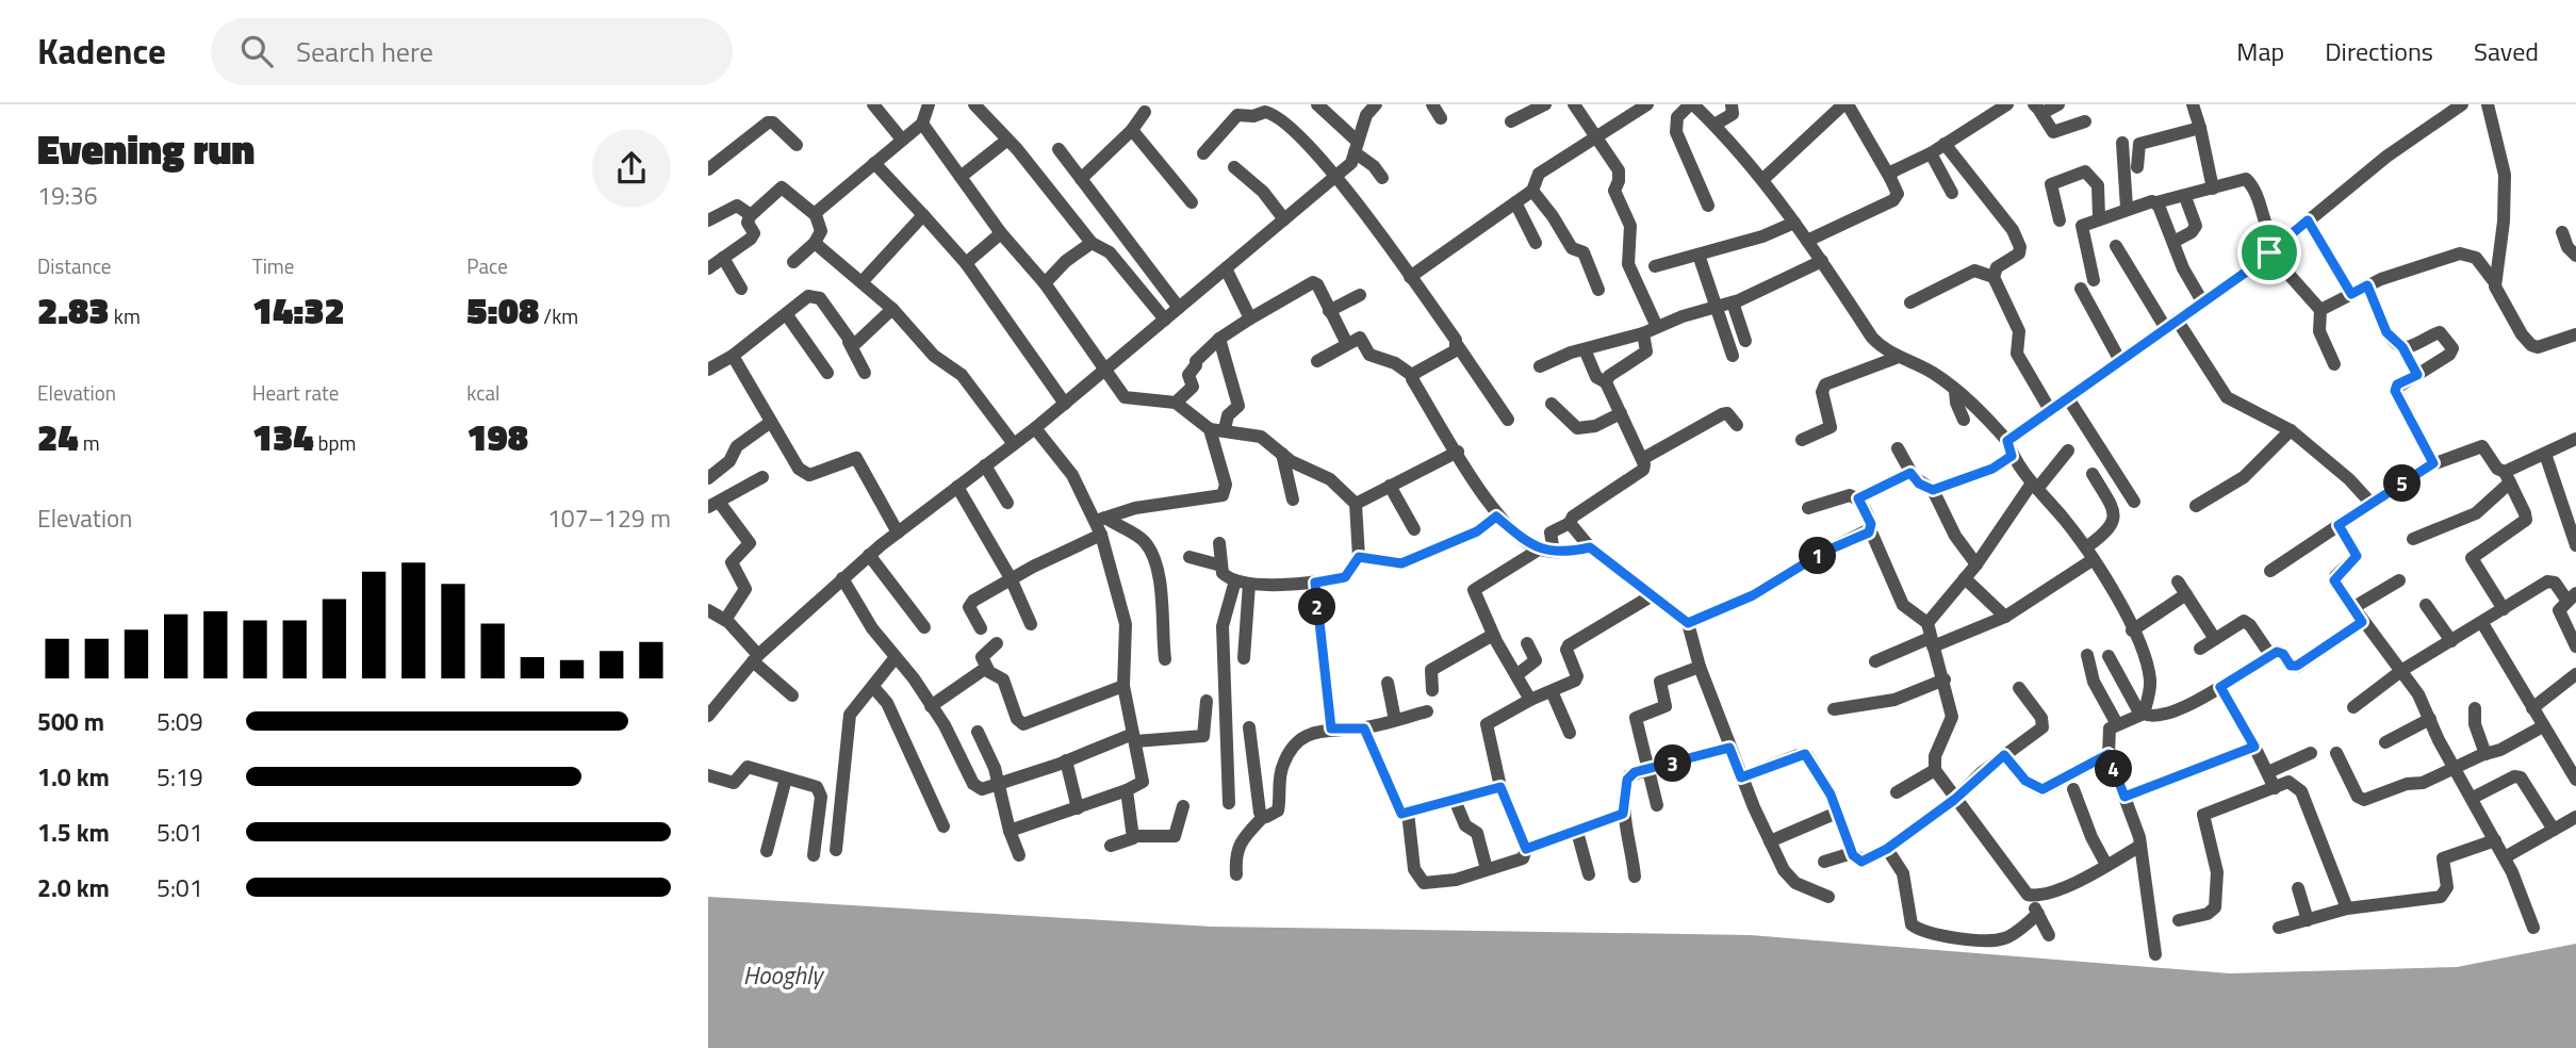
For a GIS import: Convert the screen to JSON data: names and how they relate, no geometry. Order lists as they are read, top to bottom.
{
  "water": ["Hooghly"],
  "page": {
    "header": "Kadence",
    "search": "Search here",
    "nav": ["Map", "Directions", "Saved"],
    "heading": ["Evening run", "19:36"],
    "stats": [
      ["Distance", "2.83 km"],
      ["Time", "14:32"],
      ["Pace", "5:08 /km"],
      ["Elevation", "24 m"],
      ["Heart rate", "134 bpm"],
      ["kcal", "198"]
    ],
    "pins": [
      "5",
      "1",
      "2",
      "3",
      "4"
    ],
    "chart": ["Elevation", "107–129 m"],
    "list": [
      {
        "name": "500 m",
        "note": "5:09"
      },
      {
        "name": "1.0 km",
        "note": "5:19"
      },
      {
        "name": "1.5 km",
        "note": "5:01"
      },
      {
        "name": "2.0 km",
        "note": "5:01"
      }
    ]
  }
}
